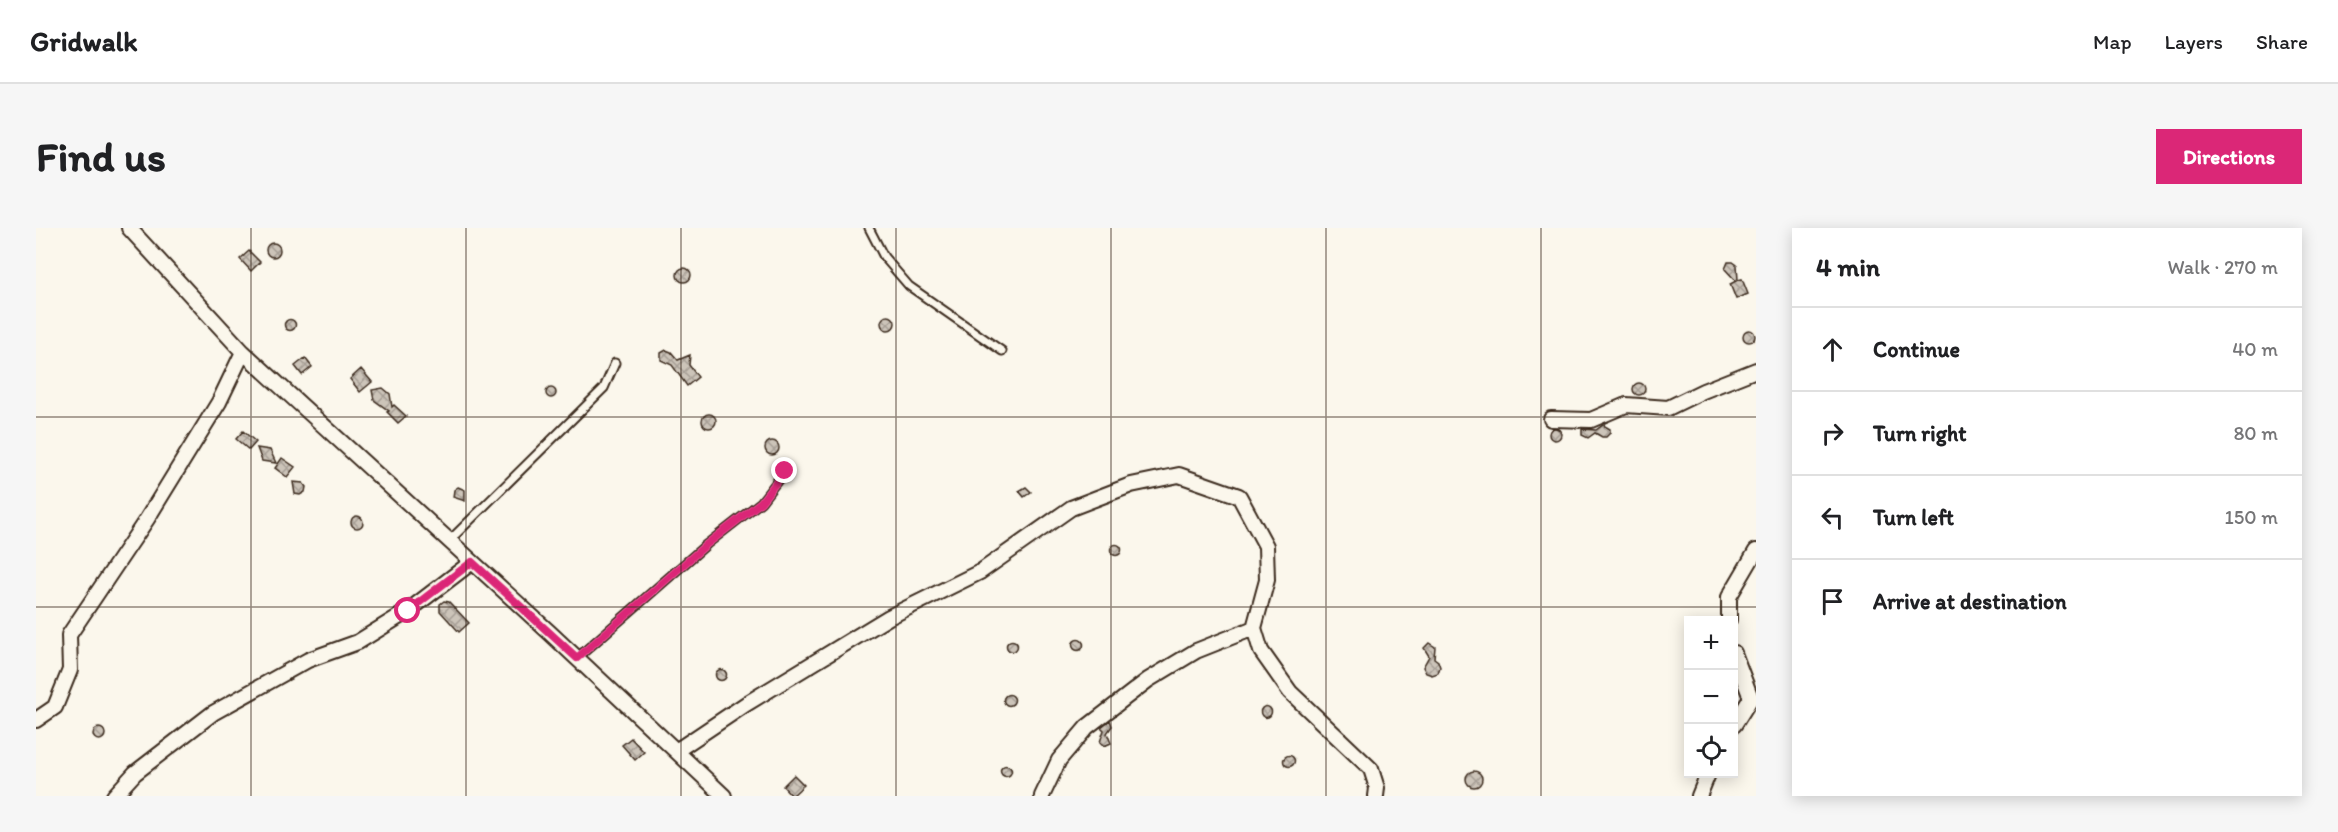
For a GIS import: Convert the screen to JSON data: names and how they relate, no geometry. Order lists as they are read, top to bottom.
{
  "page": {
    "header": "Gridwalk",
    "nav": ["Map", "Layers", "Share"],
    "buttons": "Directions",
    "title": "Find us",
    "heading": ["4 min", "Walk · 270 m"],
    "list": [
      ["Continue", "40 m"],
      ["Turn right", "80 m"],
      ["Turn left", "150 m"],
      "Arrive at destination"
    ],
    "map_buttons": ["+", "−"]
  }
}
